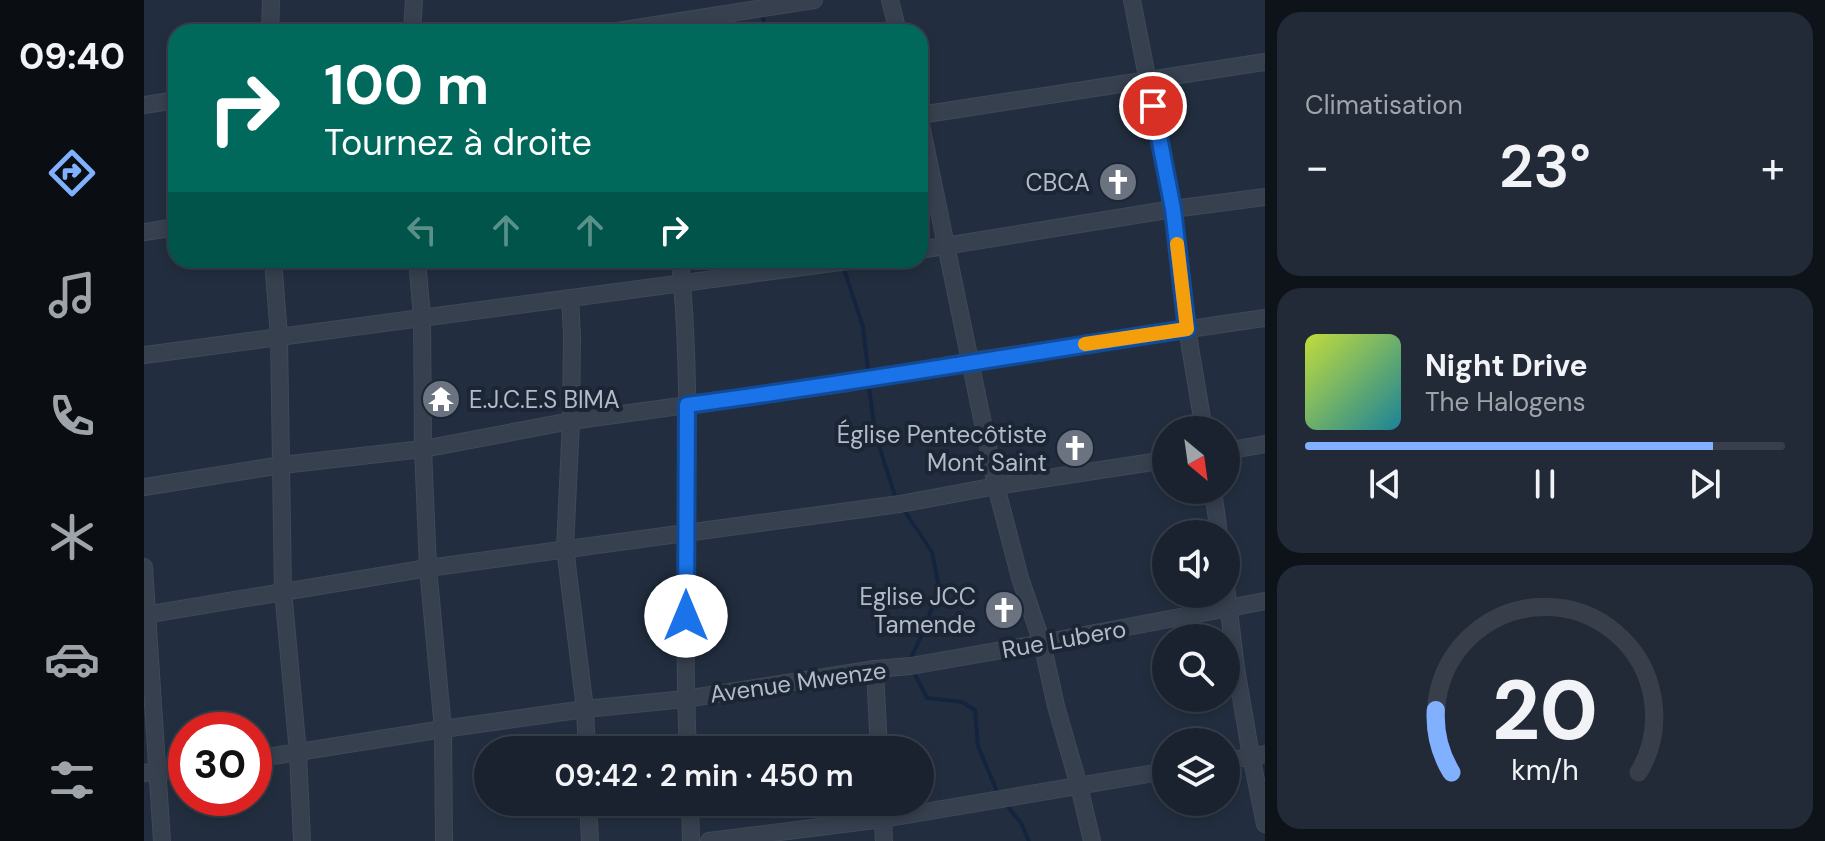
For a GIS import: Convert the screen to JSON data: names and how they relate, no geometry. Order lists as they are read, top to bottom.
{
  "streets": {
    "street": ["Rue Lubero", "Avenue Mwenze"]
  },
  "crossings": [
    ["Rue Lubero", "Avenue Mwenze"]
  ],
  "places": {
    "church": ["CBCA", "Église Pentecôtiste Mont Saint", "Eglise JCC Tamende"],
    "temple": ["E.J.C.E.S BIMA"]
  },
  "north": "bottom right",
  "page": {
    "tabs": "09:40",
    "tile": "Climatisation",
    "turn": ["100 m", "Tournez à droite"],
    "heat": ["−", "23°", "+"],
    "song": ["Night Drive", "The Halogens"],
    "limit": "30",
    "trip": "09:42 · 2 min · 450 m",
    "gauge": ["20", "km/h"]
  }
}
